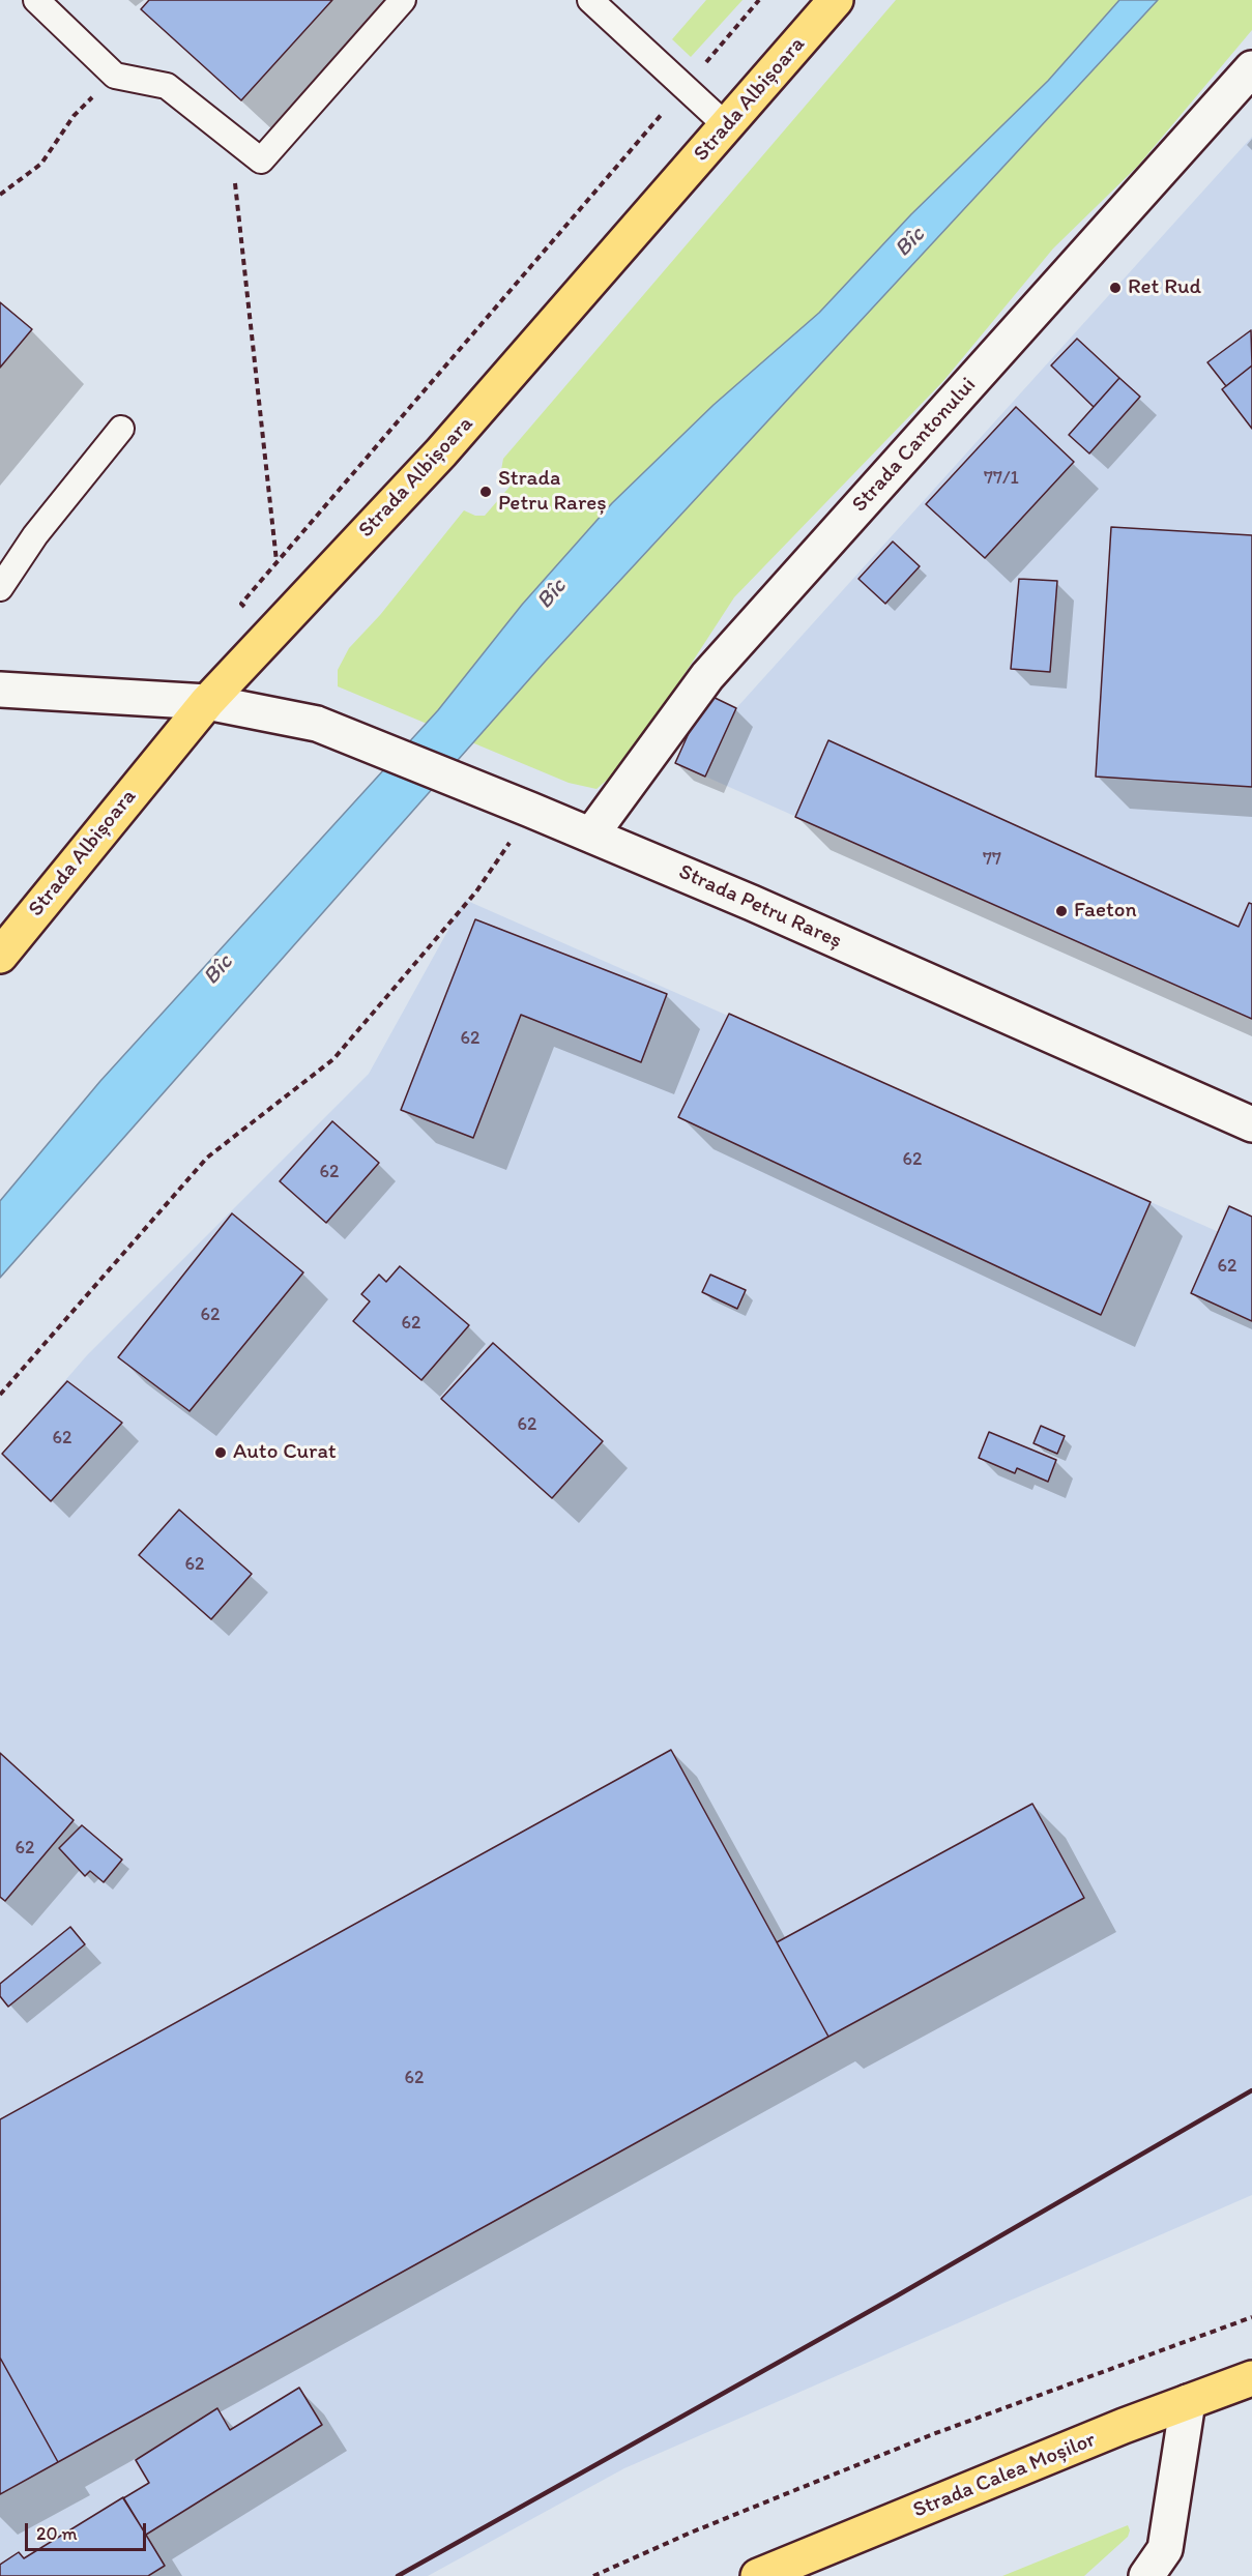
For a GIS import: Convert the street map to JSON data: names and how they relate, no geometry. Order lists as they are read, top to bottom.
{
  "streets": {
    "main road": ["Strada Albișoara", "Strada Calea Moșilor"],
    "street": ["Strada Cantonului", "Strada Petru Rareș"]
  },
  "crossings": [
    ["Strada Albișoara", "Strada Petru Rareș"],
    ["Strada Cantonului", "Strada Petru Rareș"]
  ],
  "water": ["Bîc"],
  "places": [
    "Ret Rud",
    "Strada Petru Rareș",
    "Faeton",
    "Auto Curat"
  ],
  "house_numbers": [
    "77/1",
    "77",
    "62",
    "62",
    "62",
    "62",
    "62",
    "62",
    "62",
    "62",
    "62",
    "62",
    "62"
  ],
  "scale_bar": "20 m"
}
